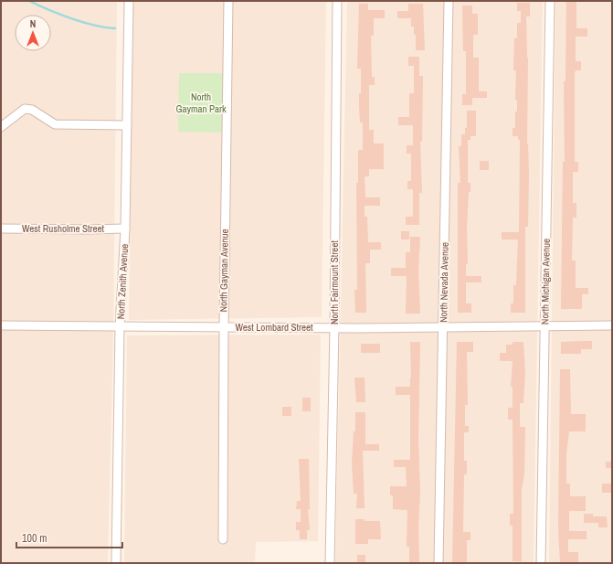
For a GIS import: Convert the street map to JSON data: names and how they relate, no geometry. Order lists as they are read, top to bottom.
{
  "streets": {
    "street": [
      "West Rusholme Street",
      "North Gayman Avenue",
      "North Zenith Avenue",
      "North Michigan Avenue",
      "North Fairmount Street",
      "North Nevada Avenue",
      "West Lombard Street"
    ]
  },
  "crossings": [
    ["West Rusholme Street", "North Zenith Avenue"],
    ["North Gayman Avenue", "West Lombard Street"],
    ["North Zenith Avenue", "West Lombard Street"],
    ["North Michigan Avenue", "West Lombard Street"],
    ["North Fairmount Street", "West Lombard Street"],
    ["North Nevada Avenue", "West Lombard Street"]
  ],
  "parks": ["North Gayman Park"],
  "scale_bar": "100 m",
  "north": "top"
}
